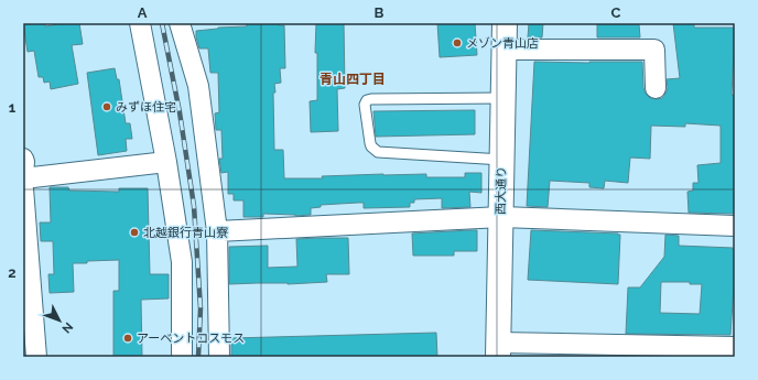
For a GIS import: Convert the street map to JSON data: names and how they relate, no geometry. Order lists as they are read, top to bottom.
{
  "streets": {
    "street": ["西大通り"]
  },
  "districts": ["青山四丁目"],
  "places": [
    "メゾン青山店",
    "みずほ住宅",
    "北越銀行青山寮",
    "アーベントコスモス"
  ],
  "north": "bottom right",
  "grid": {
    "columns": ["A", "B", "C"],
    "rows": ["1", "2"]
  }
}
